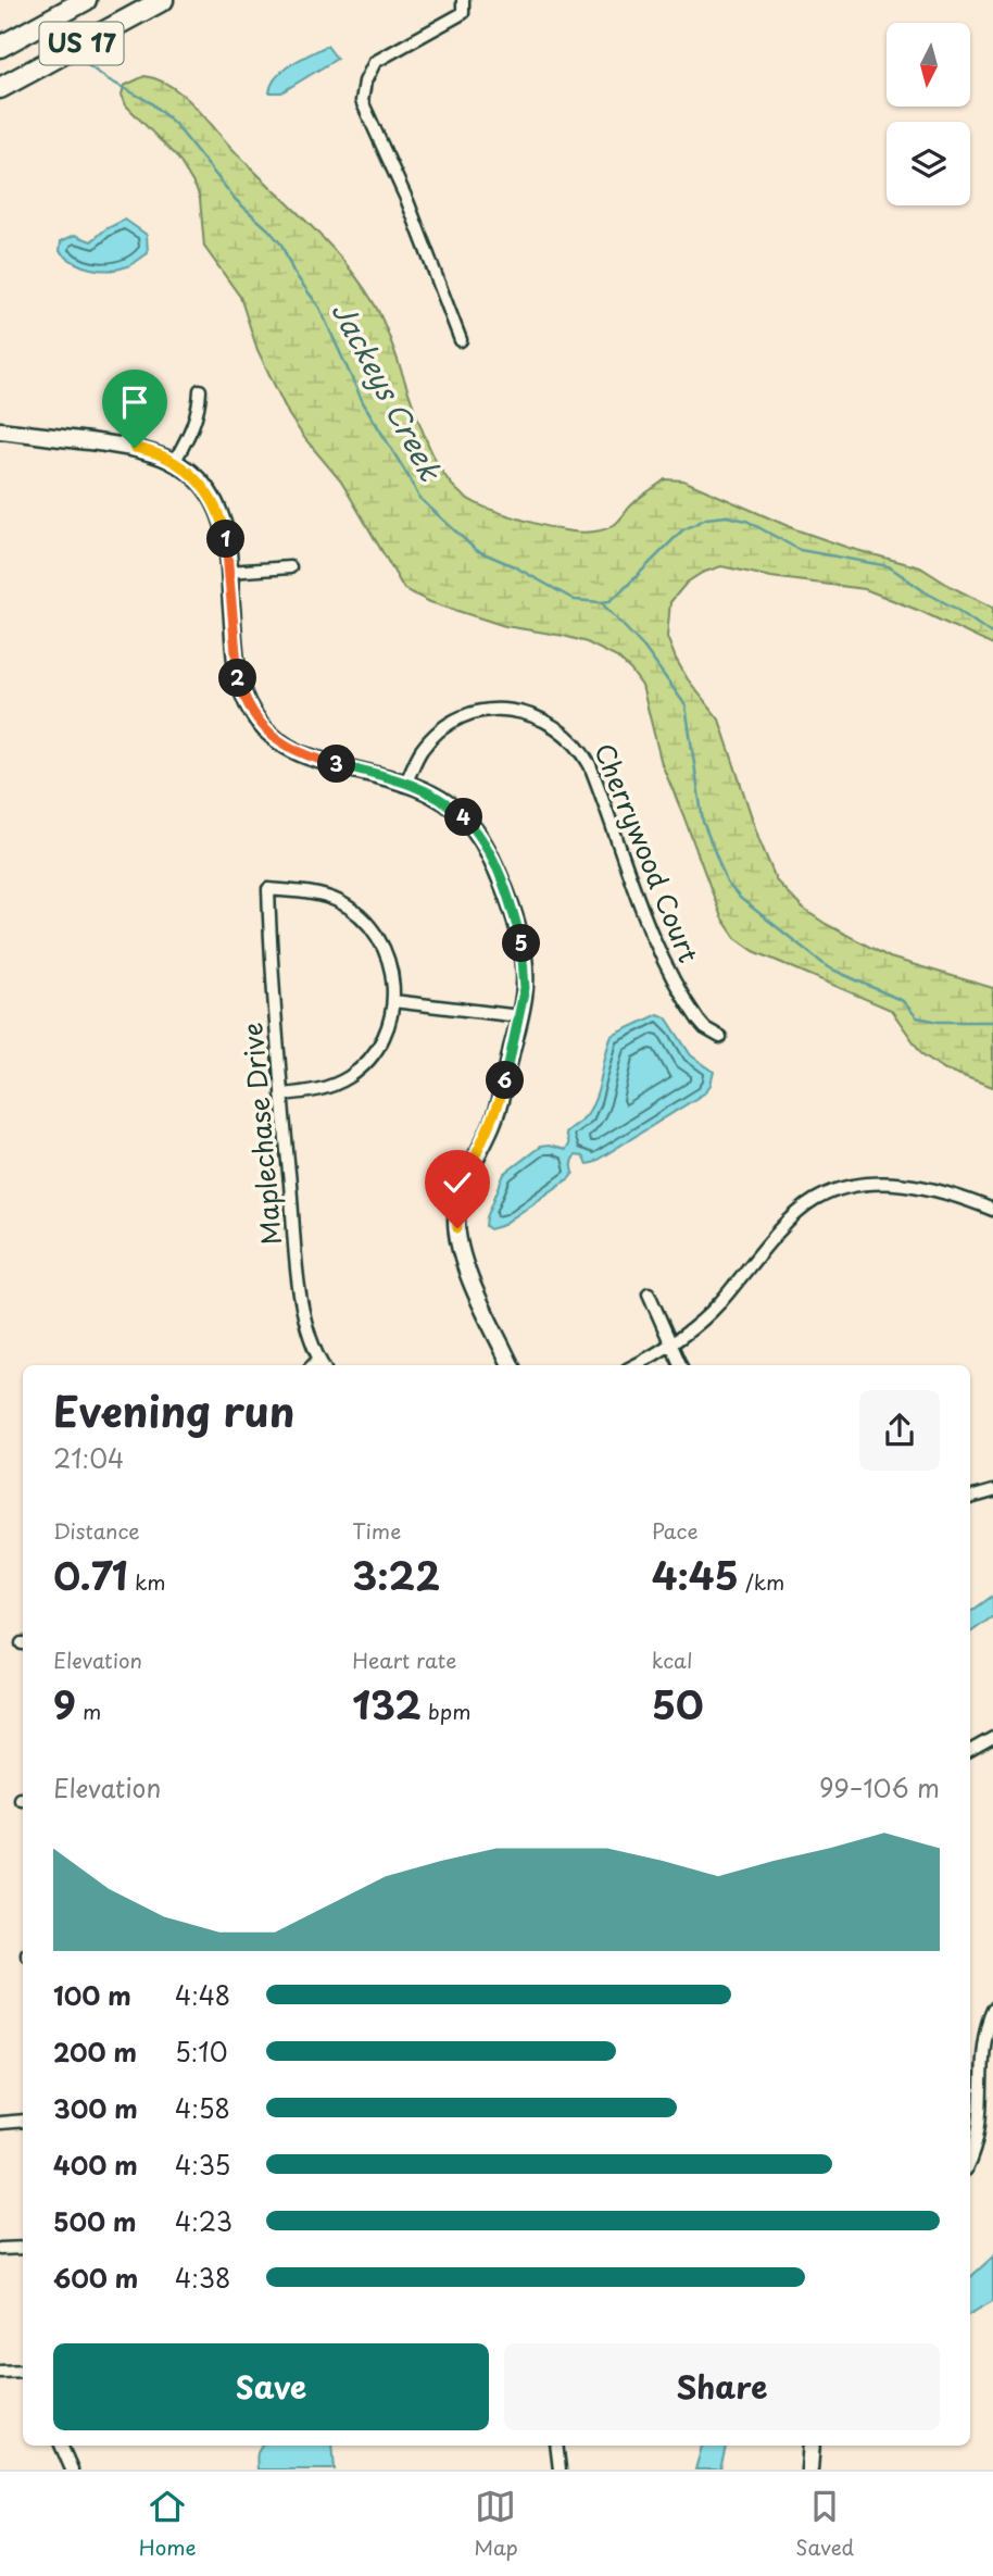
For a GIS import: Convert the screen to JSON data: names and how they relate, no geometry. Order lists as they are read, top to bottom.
{
  "streets": {
    "highway": ["US 17"],
    "street": ["Cherrywood Court", "Maplechase Drive"]
  },
  "water": ["Jackeys Creek"],
  "north": "bottom",
  "page": {
    "pins": [
      "1",
      "2",
      "3",
      "4",
      "5",
      "6"
    ],
    "heading": ["Evening run", "21:04"],
    "stats": [
      ["Distance", "0.71 km"],
      ["Time", "3:22"],
      ["Pace", "4:45 /km"],
      ["Elevation", "9 m"],
      ["Heart rate", "132 bpm"],
      ["kcal", "50"]
    ],
    "chart": ["Elevation", "99–106 m"],
    "list": [
      {
        "name": "100 m",
        "note": "4:48"
      },
      {
        "name": "200 m",
        "note": "5:10"
      },
      {
        "name": "300 m",
        "note": "4:58"
      },
      {
        "name": "400 m",
        "note": "4:35"
      },
      {
        "name": "500 m",
        "note": "4:23"
      },
      {
        "name": "600 m",
        "note": "4:38"
      }
    ],
    "buttons": ["Save", "Share"],
    "tabs": ["Home", "Map", "Saved"]
  }
}
